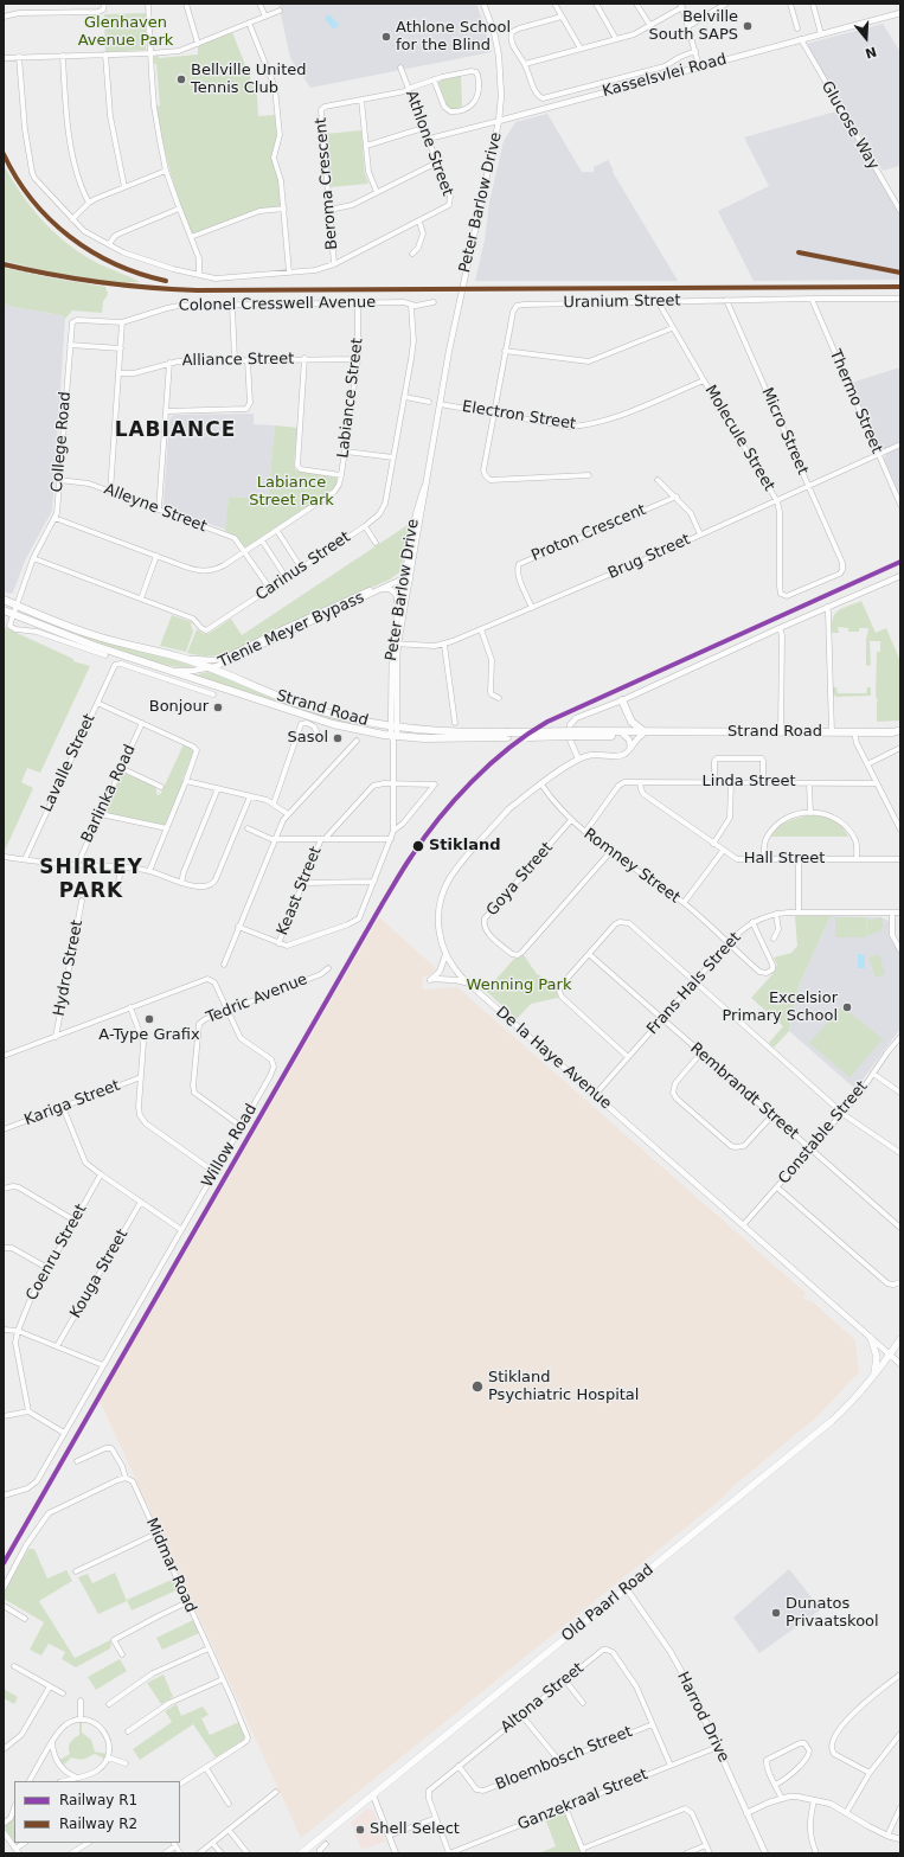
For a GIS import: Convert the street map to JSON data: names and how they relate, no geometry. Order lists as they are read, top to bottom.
{
  "streets": {
    "main road": ["Strand Road", "Old Paarl Road"],
    "street": [
      "Kasselsvlei Road",
      "Glucose Way",
      "Athlone Street",
      "Beroma Crescent",
      "Peter Barlow Drive",
      "Uranium Street",
      "Colonel Cresswell Avenue",
      "Alliance Street",
      "Labiance Street",
      "Thermo Street",
      "Electron Street",
      "Micro Street",
      "Molecule Street",
      "College Road",
      "Alleyne Street",
      "Proton Crescent",
      "Brug Street",
      "Carinus Street",
      "Tienie Meyer Bypass",
      "Lavalle Street",
      "Linda Street",
      "Barlinka Road",
      "Hall Street",
      "Romney Street",
      "Goya Street",
      "Keast Street",
      "Hydro Street",
      "Frans Hals Street",
      "Tedric Avenue",
      "De la Haye Avenue",
      "Rembrandt Street",
      "Kariga Street",
      "Constable Street",
      "Willow Road",
      "Coenru Street",
      "Kouga Street",
      "Midmar Road",
      "Altona Street",
      "Harrod Drive",
      "Bloembosch Street",
      "Ganzekraal Street"
    ]
  },
  "crossings": [
    ["Kasselsvlei Road", "Glucose Way"],
    ["Kasselsvlei Road", "Athlone Street"],
    ["Kasselsvlei Road", "Peter Barlow Drive"],
    ["Athlone Street", "Beroma Crescent"],
    ["Peter Barlow Drive", "Electron Street"],
    ["Peter Barlow Drive", "Brug Street"],
    ["Peter Barlow Drive", "Tienie Meyer Bypass"],
    ["Peter Barlow Drive", "Strand Road"],
    ["Uranium Street", "Thermo Street"],
    ["Uranium Street", "Electron Street"],
    ["Uranium Street", "Micro Street"],
    ["Uranium Street", "Molecule Street"],
    ["Colonel Cresswell Avenue", "Labiance Street"],
    ["Colonel Cresswell Avenue", "College Road"],
    ["Colonel Cresswell Avenue", "Carinus Street"],
    ["Alliance Street", "Labiance Street"],
    ["Labiance Street", "College Road"],
    ["Labiance Street", "Alleyne Street"],
    ["Thermo Street", "Brug Street"],
    ["Electron Street", "Molecule Street"],
    ["Micro Street", "Molecule Street"],
    ["Micro Street", "Brug Street"],
    ["Molecule Street", "Brug Street"],
    ["College Road", "Alleyne Street"],
    ["College Road", "Carinus Street"],
    ["College Road", "Strand Road"],
    ["Alleyne Street", "Carinus Street"],
    ["Proton Crescent", "Brug Street"],
    ["Tienie Meyer Bypass", "Strand Road"],
    ["Strand Road", "De la Haye Avenue"],
    ["Linda Street", "Hall Street"],
    ["Linda Street", "Romney Street"],
    ["Romney Street", "Goya Street"],
    ["Romney Street", "Frans Hals Street"],
    ["Romney Street", "De la Haye Avenue"],
    ["Hydro Street", "Willow Road"],
    ["Frans Hals Street", "De la Haye Avenue"],
    ["Frans Hals Street", "Rembrandt Street"],
    ["Tedric Avenue", "Willow Road"],
    ["De la Haye Avenue", "Constable Street"],
    ["De la Haye Avenue", "Old Paarl Road"],
    ["Rembrandt Street", "Constable Street"],
    ["Old Paarl Road", "Harrod Drive"],
    ["Altona Street", "Bloembosch Street"],
    ["Altona Street", "Ganzekraal Street"],
    ["Harrod Drive", "Ganzekraal Street"]
  ],
  "districts": ["LABIANCE", "SHIRLEY PARK"],
  "parks": ["Glenhaven Avenue Park", "Labiance Street Park", "Wenning Park"],
  "places": [
    "Belville South SAPS",
    "Athlone School for the Blind",
    "Bellville United Tennis Club",
    "Bonjour",
    "Sasol",
    "Stikland",
    "Excelsior Primary School",
    "A-Type Grafix",
    "Stikland Psychiatric Hospital",
    "Dunatos Privaatskool",
    "Shell Select"
  ],
  "lines": ["rail line R2", "rail line R1"],
  "legend": ["Railway R1", "Railway R2"],
  "north": "bottom"
}
